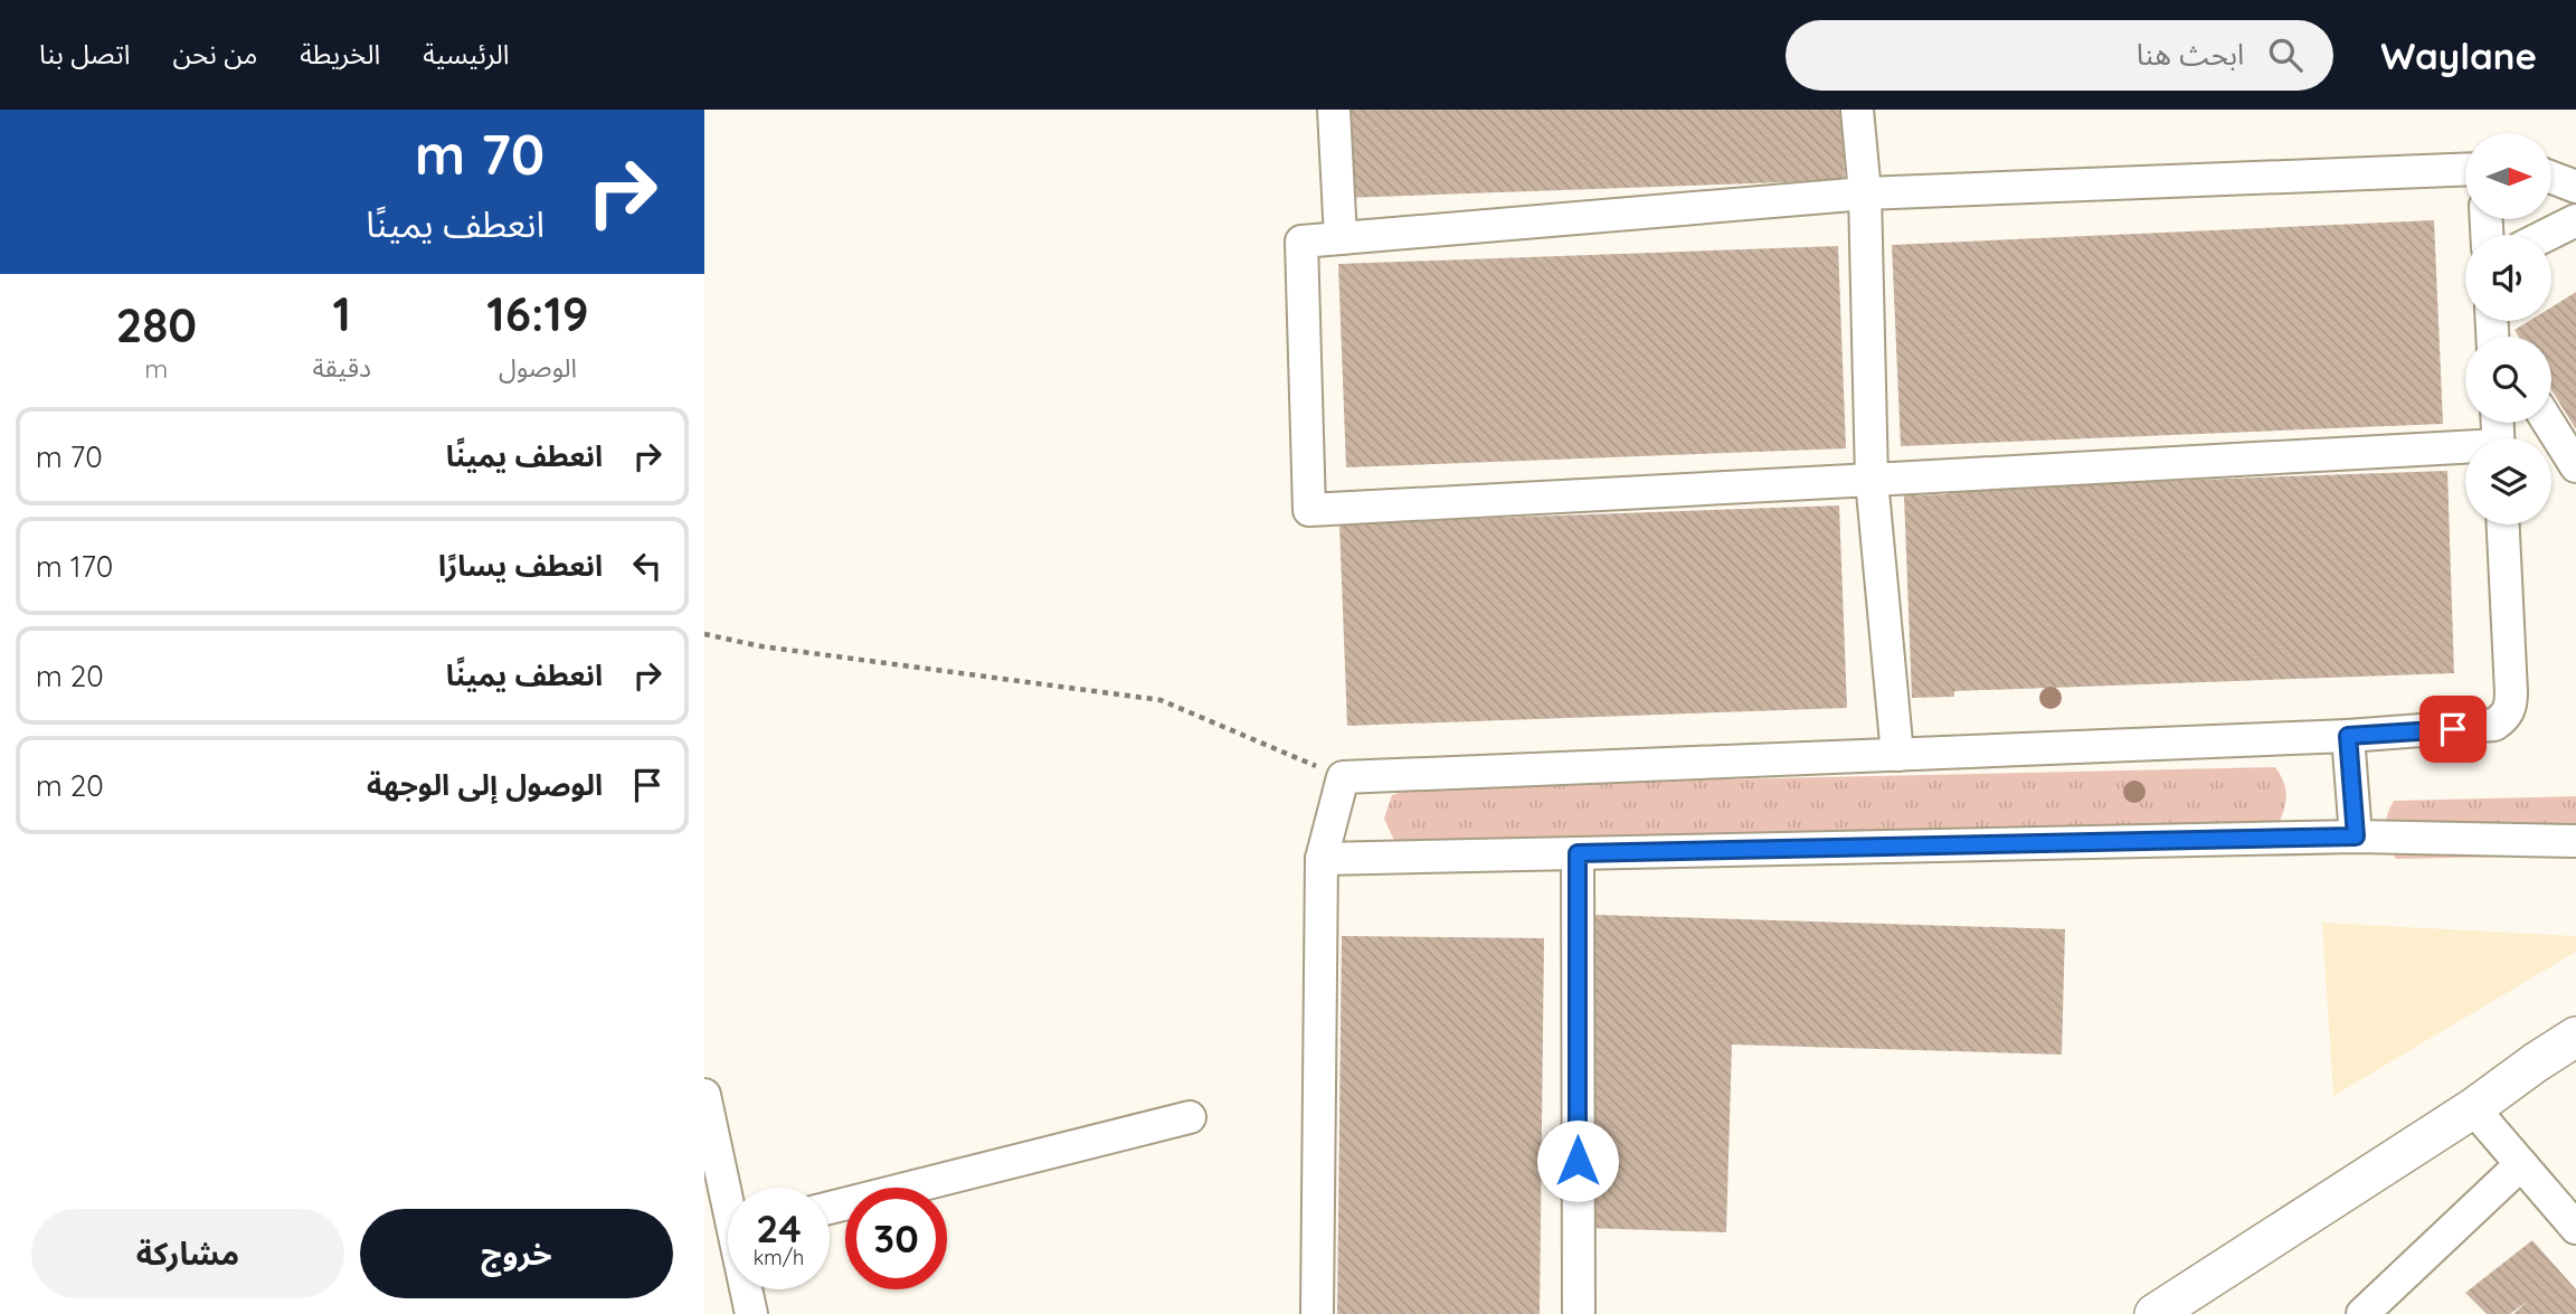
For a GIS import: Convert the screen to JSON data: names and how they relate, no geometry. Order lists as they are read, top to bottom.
{
  "north": "right",
  "page": {
    "header": "Waylane",
    "search": "ابحث هنا",
    "nav": [
      "الرئيسية",
      "الخريطة",
      "من نحن",
      "اتصل بنا"
    ],
    "turn": ["70 m", "انعطف يمينًا"],
    "eta": [
      "16:19",
      "الوصول",
      "1",
      "دقيقة",
      "280",
      "m"
    ],
    "list": [
      {
        "name": "انعطف يمينًا",
        "value": "70 m"
      },
      {
        "name": "انعطف يسارًا",
        "value": "170 m"
      },
      {
        "name": "انعطف يمينًا",
        "value": "20 m"
      },
      {
        "name": "الوصول إلى الوجهة",
        "value": "20 m"
      }
    ],
    "speed": "24 km/h",
    "limit": "30",
    "buttons": ["خروج", "مشاركة"]
  }
}
